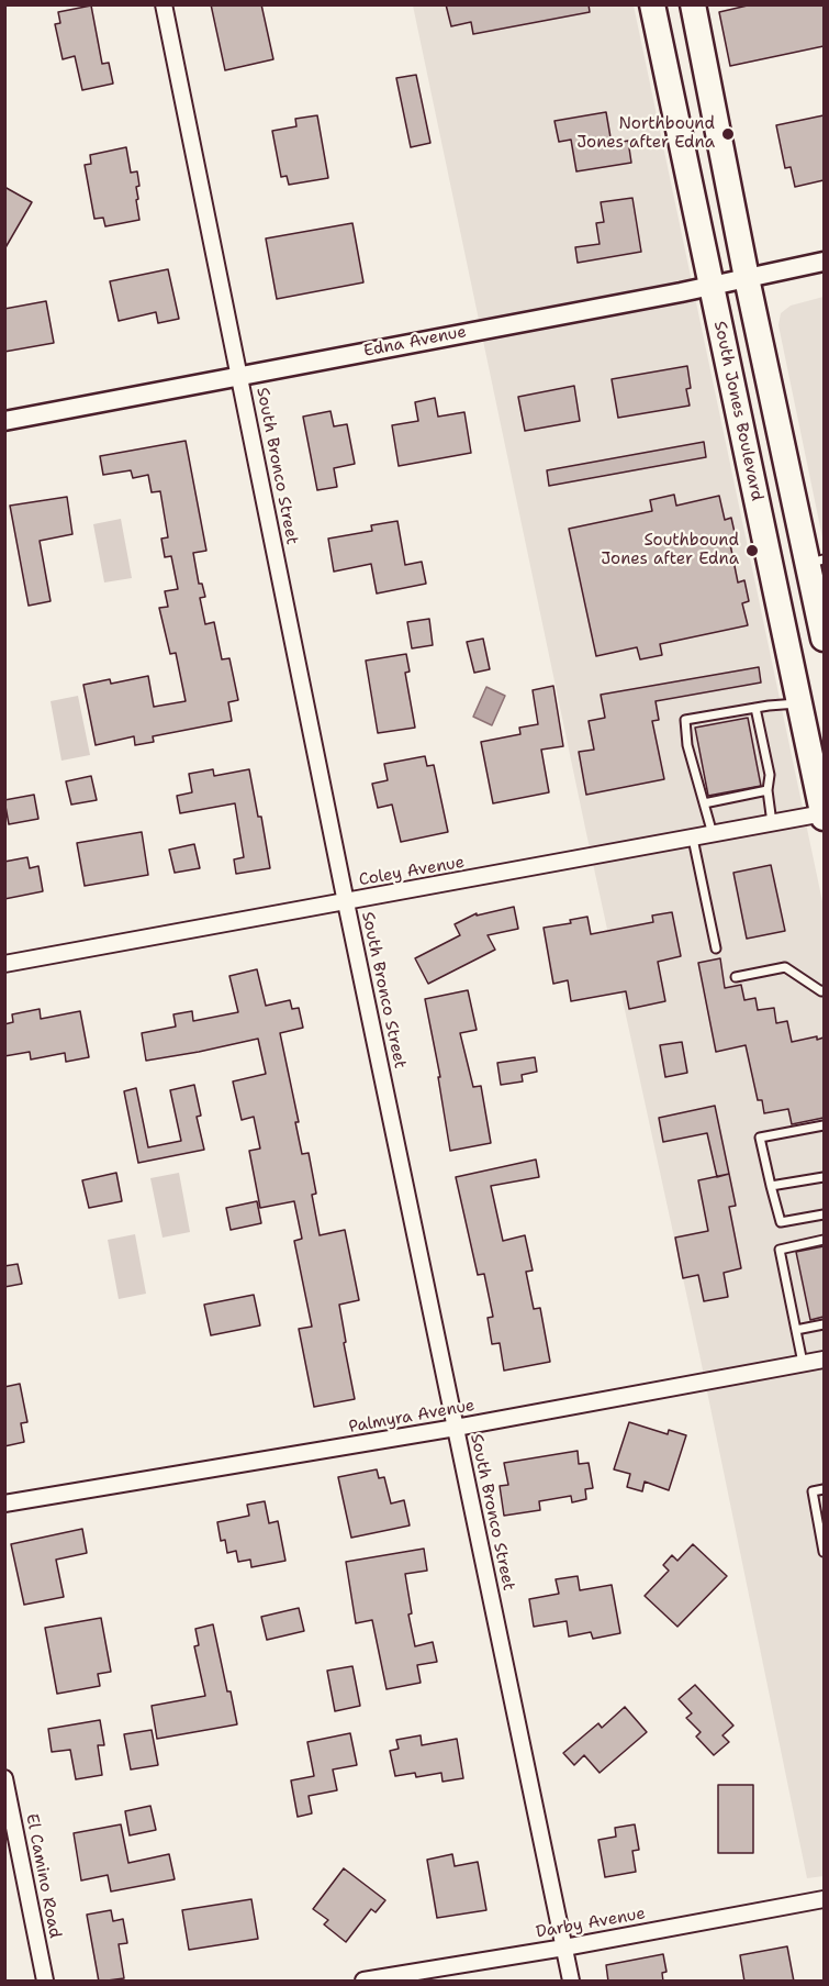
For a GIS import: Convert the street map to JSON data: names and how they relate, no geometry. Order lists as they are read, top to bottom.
{
  "streets": {
    "main road": ["South Jones Boulevard"],
    "street": [
      "Edna Avenue",
      "South Bronco Street",
      "Coley Avenue",
      "Palmyra Avenue",
      "El Camino Road",
      "Darby Avenue"
    ]
  },
  "crossings": [
    ["Edna Avenue", "South Jones Boulevard"],
    ["Edna Avenue", "South Bronco Street"],
    ["South Jones Boulevard", "Coley Avenue"],
    ["South Bronco Street", "Coley Avenue"],
    ["South Bronco Street", "Palmyra Avenue"],
    ["South Bronco Street", "Darby Avenue"]
  ],
  "places": ["Northbound Jones after Edna", "Southbound Jones after Edna"]
}
